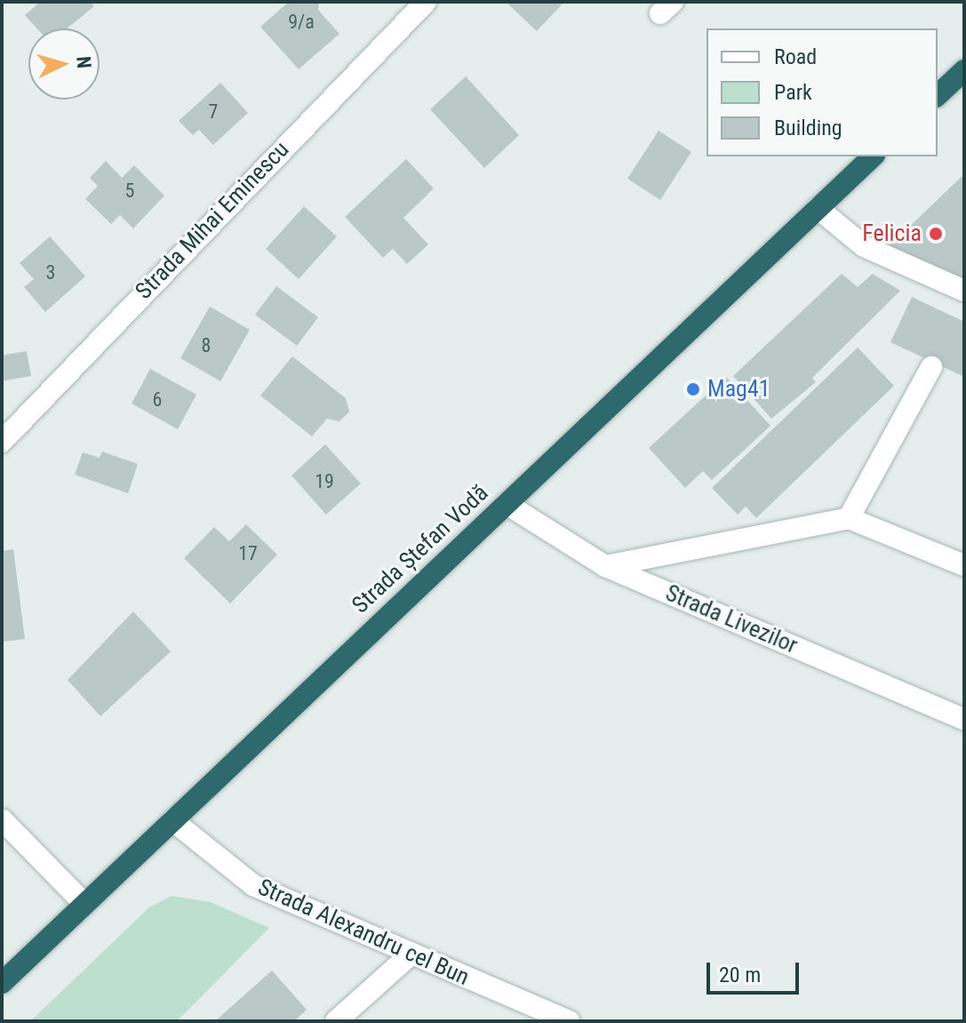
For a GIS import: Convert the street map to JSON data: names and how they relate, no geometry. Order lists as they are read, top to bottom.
{
  "streets": {
    "highway": ["Strada Ștefan Vodă"],
    "street": ["Strada Mihai Eminescu", "Strada Livezilor", "Strada Alexandru cel Bun"]
  },
  "crossings": [
    ["Strada Ștefan Vodă", "Strada Livezilor"],
    ["Strada Ștefan Vodă", "Strada Alexandru cel Bun"]
  ],
  "places": ["Felicia", "Mag41"],
  "house_numbers": [
    "9/a",
    "7",
    "5",
    "3",
    "8",
    "6",
    "19",
    "17"
  ],
  "legend": ["Road", "Park", "Building"],
  "scale_bar": "20 m",
  "north": "right"
}
